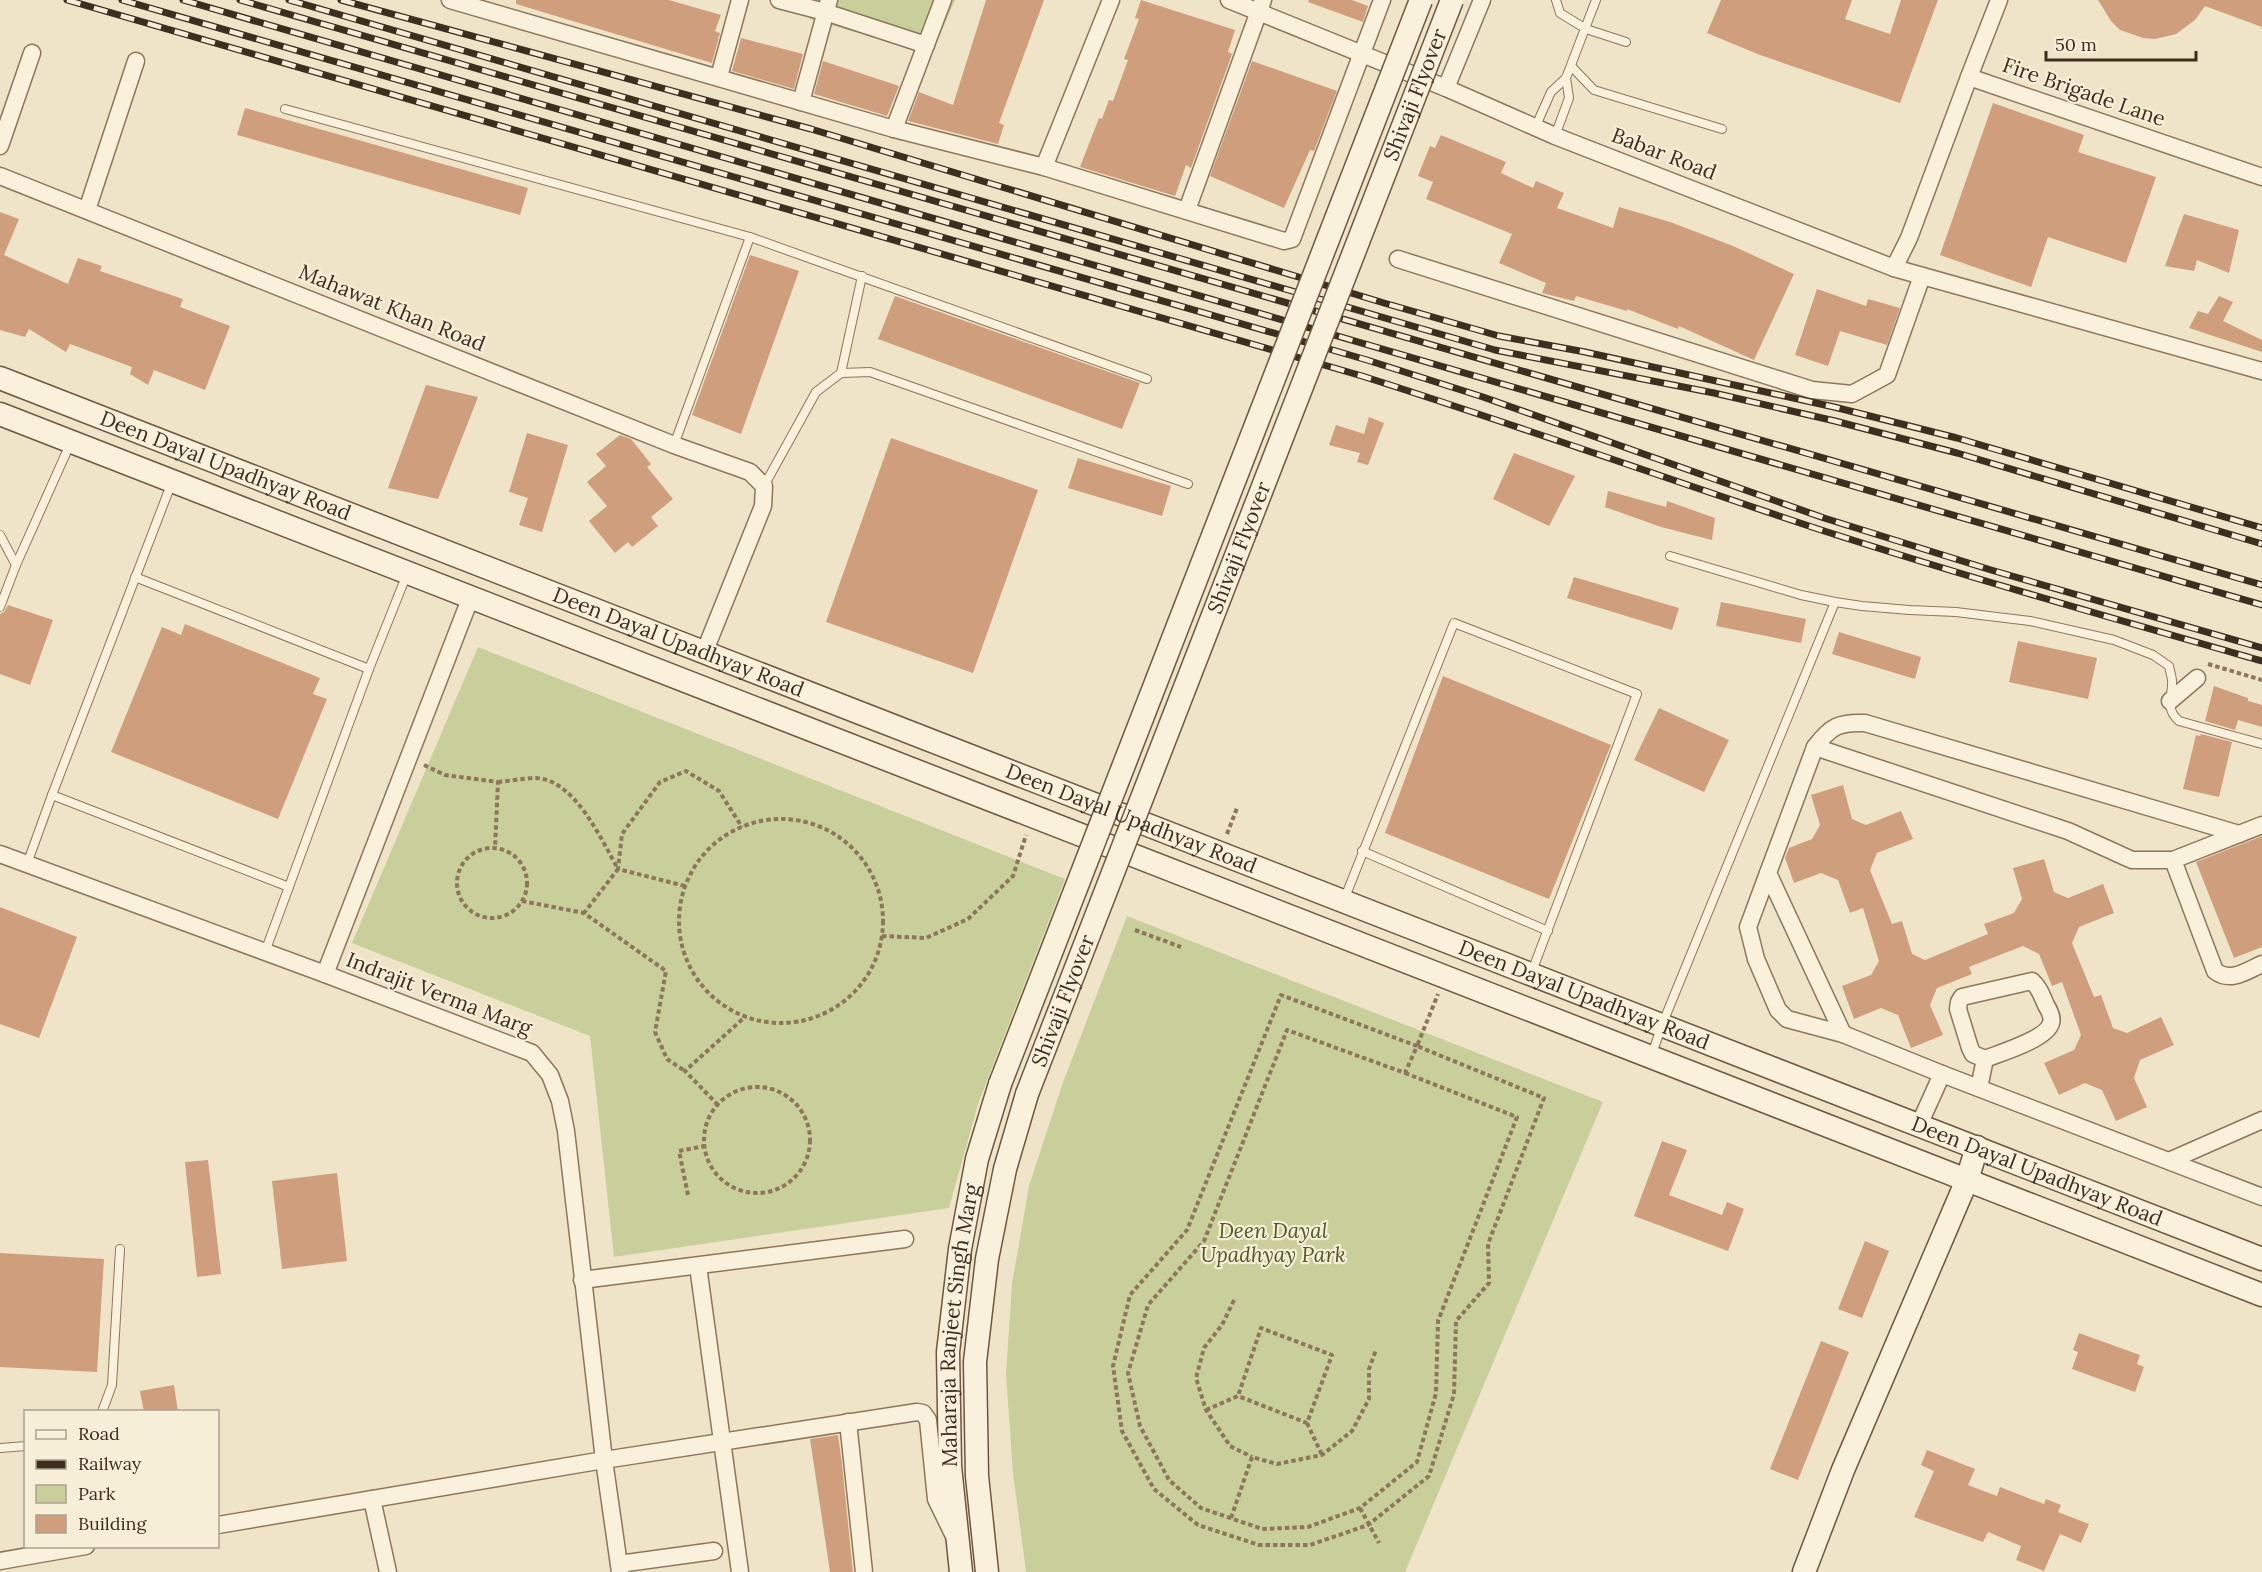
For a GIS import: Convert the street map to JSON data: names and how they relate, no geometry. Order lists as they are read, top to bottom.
{
  "streets": {
    "main road": ["Shivaji Flyover", "Deen Dayal Upadhyay Road", "Maharaja Ranjeet Singh Marg"],
    "street": [
      "Fire Brigade Lane",
      "Babar Road",
      "Mahawat Khan Road",
      "Indrajit Verma Marg"
    ]
  },
  "crossings": [
    ["Shivaji Flyover", "Maharaja Ranjeet Singh Marg"]
  ],
  "parks": ["Deen Dayal Upadhyay Park"],
  "legend": [
    "Road",
    "Railway",
    "Park",
    "Building"
  ],
  "scale_bar": "50 m"
}
